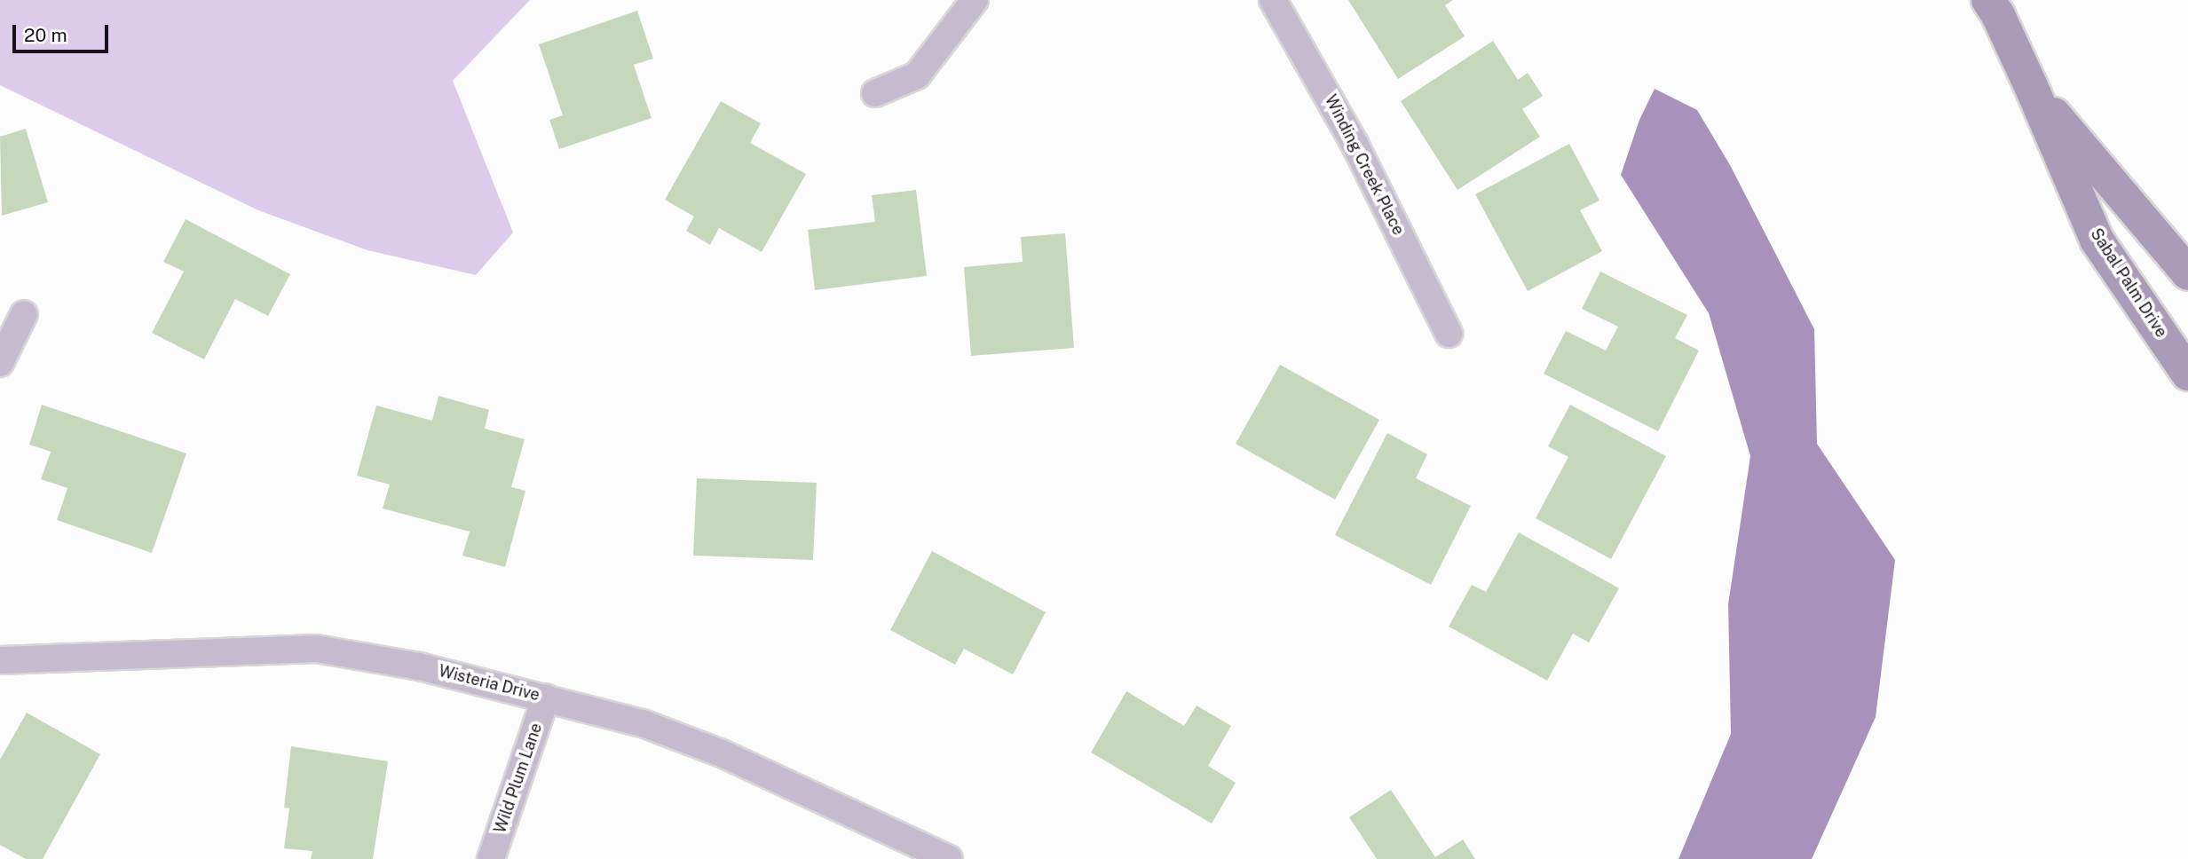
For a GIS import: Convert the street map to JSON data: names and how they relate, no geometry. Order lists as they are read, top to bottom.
{
  "streets": {
    "street": [
      "Winding Creek Place",
      "Sabal Palm Drive",
      "Wisteria Drive",
      "Wild Plum Lane"
    ]
  },
  "crossings": [
    ["Wisteria Drive", "Wild Plum Lane"]
  ],
  "scale_bar": "20 m"
}
